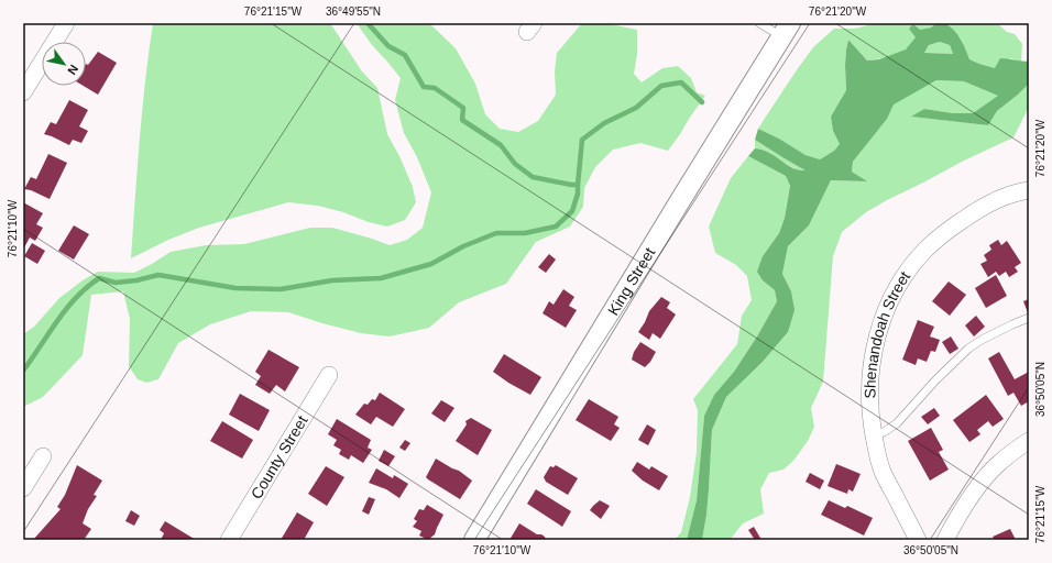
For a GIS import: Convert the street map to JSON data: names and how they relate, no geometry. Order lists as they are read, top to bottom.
{
  "streets": {
    "street": ["King Street", "Shenandoah Street", "County Street"]
  },
  "north": "bottom right",
  "coordinates": [
    "76°21'15\"W",
    "36°49'55\"N",
    "76°21'20\"W",
    "76°21'10\"W",
    "36°50'05\"N"
  ]
}
